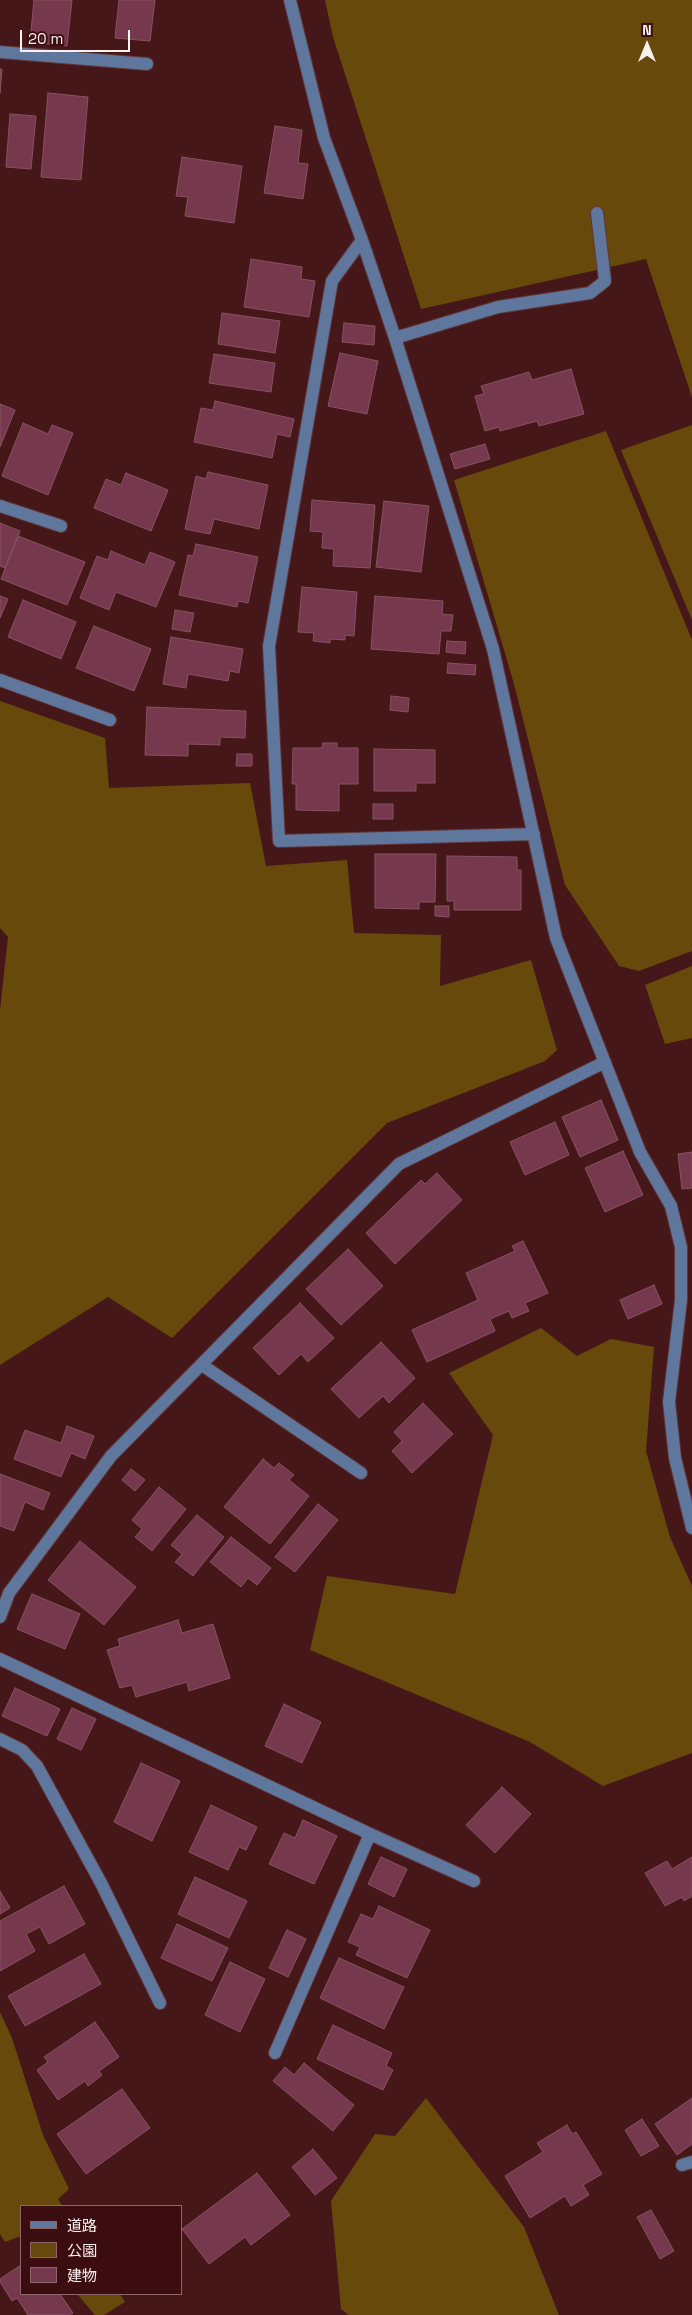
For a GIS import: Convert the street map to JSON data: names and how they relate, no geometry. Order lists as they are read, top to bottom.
{
  "legend": ["道路", "公園", "建物"],
  "scale_bar": "20 m",
  "north": "top"
}
